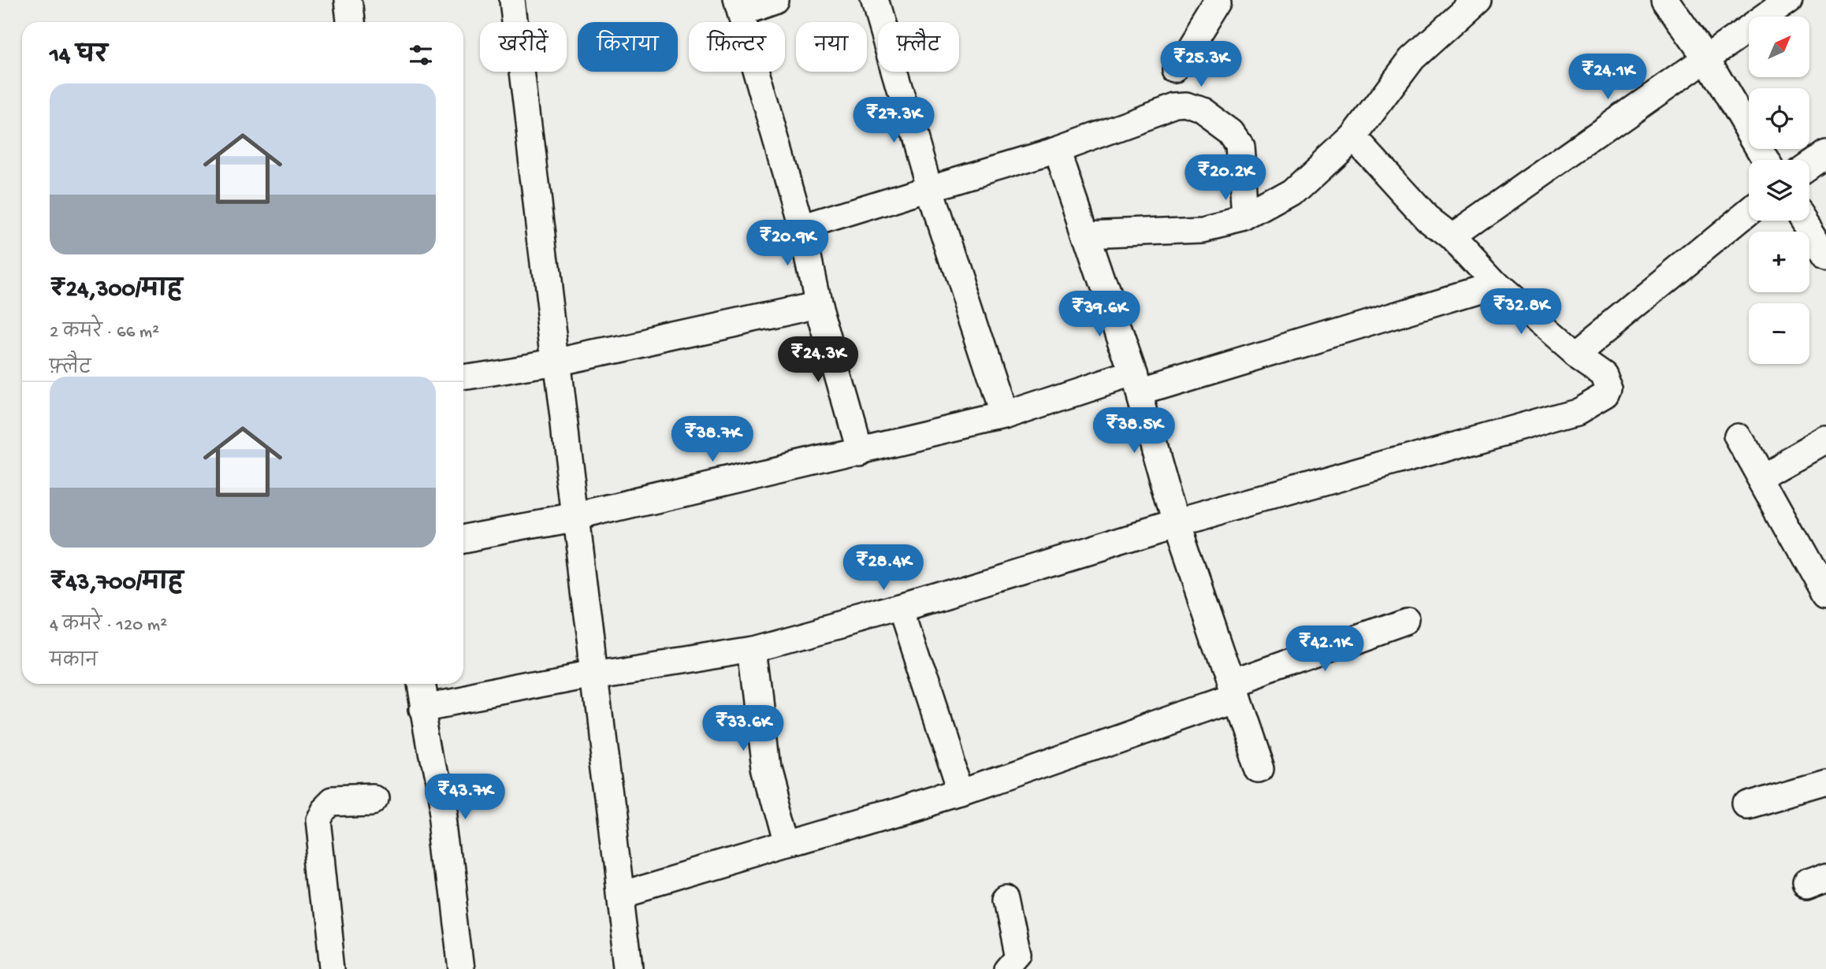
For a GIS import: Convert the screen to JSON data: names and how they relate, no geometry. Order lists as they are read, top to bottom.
{
  "north": "top right",
  "page": {
    "map_buttons": ["+", "−"],
    "chip": [
      "खरीदें",
      "किराया",
      "फ़िल्टर",
      "नया",
      "फ़्लैट"
    ],
    "heading": "14 घर",
    "price": [
      "₹25.3K",
      "₹24.1K",
      "₹27.3K",
      "₹20.2K",
      "₹20.9K",
      "₹32.8K",
      "₹39.6K",
      "₹24.3K",
      "₹38.5K",
      "₹38.7K",
      "₹28.4K",
      "₹42.1K",
      "₹33.6K",
      "₹43.7K"
    ],
    "list": [
      {
        "name": "₹24,300/माह",
        "note": "2 कमरे · 66 m² · फ़्लैट"
      },
      {
        "name": "₹43,700/माह",
        "note": "4 कमरे · 120 m² · मकान"
      }
    ]
  }
}
